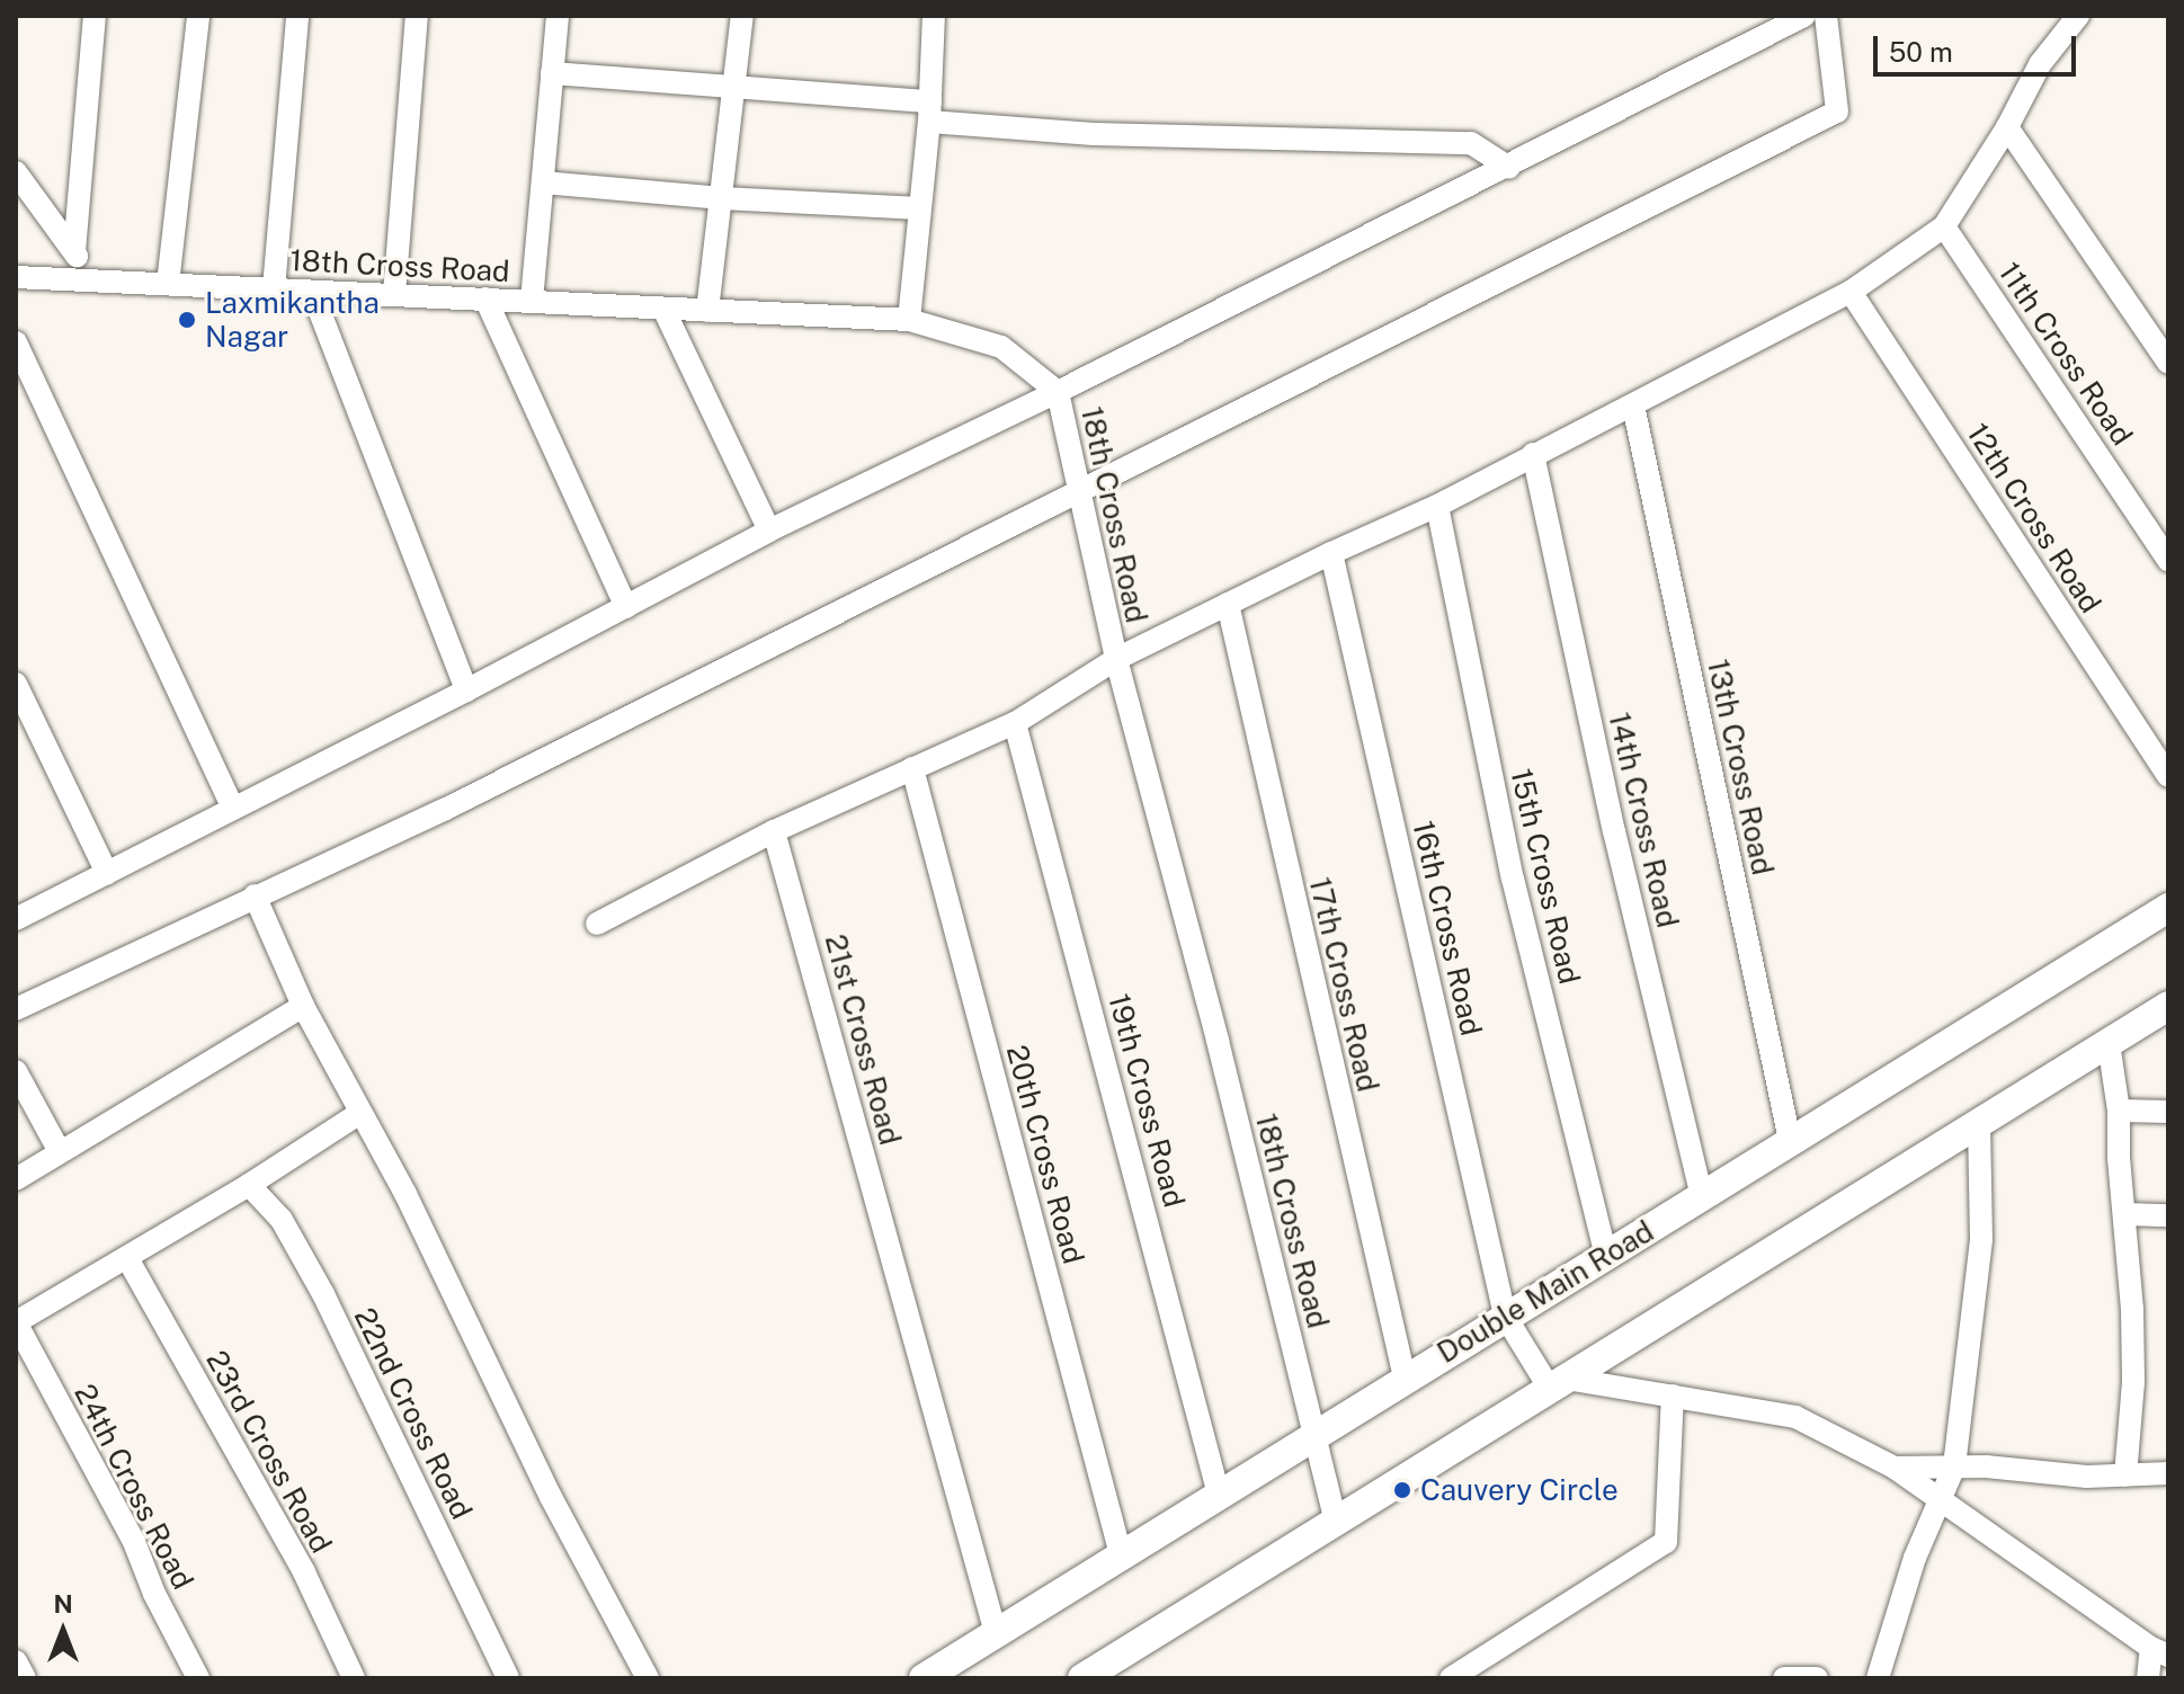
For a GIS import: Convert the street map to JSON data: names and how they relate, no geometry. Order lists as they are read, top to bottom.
{
  "streets": {
    "street": [
      "18th Cross Road",
      "11th Cross Road",
      "12th Cross Road",
      "13th Cross Road",
      "14th Cross Road",
      "15th Cross Road",
      "16th Cross Road",
      "17th Cross Road",
      "21st Cross Road",
      "19th Cross Road",
      "20th Cross Road",
      "Double Main Road",
      "22nd Cross Road",
      "23rd Cross Road",
      "24th Cross Road"
    ]
  },
  "crossings": [
    ["18th Cross Road", "Double Main Road"],
    ["13th Cross Road", "Double Main Road"],
    ["14th Cross Road", "Double Main Road"],
    ["15th Cross Road", "Double Main Road"],
    ["16th Cross Road", "Double Main Road"],
    ["17th Cross Road", "Double Main Road"],
    ["21st Cross Road", "Double Main Road"],
    ["19th Cross Road", "Double Main Road"],
    ["20th Cross Road", "Double Main Road"]
  ],
  "places": ["Laxmikantha Nagar", "Cauvery Circle"],
  "scale_bar": "50 m",
  "north": "top"
}
